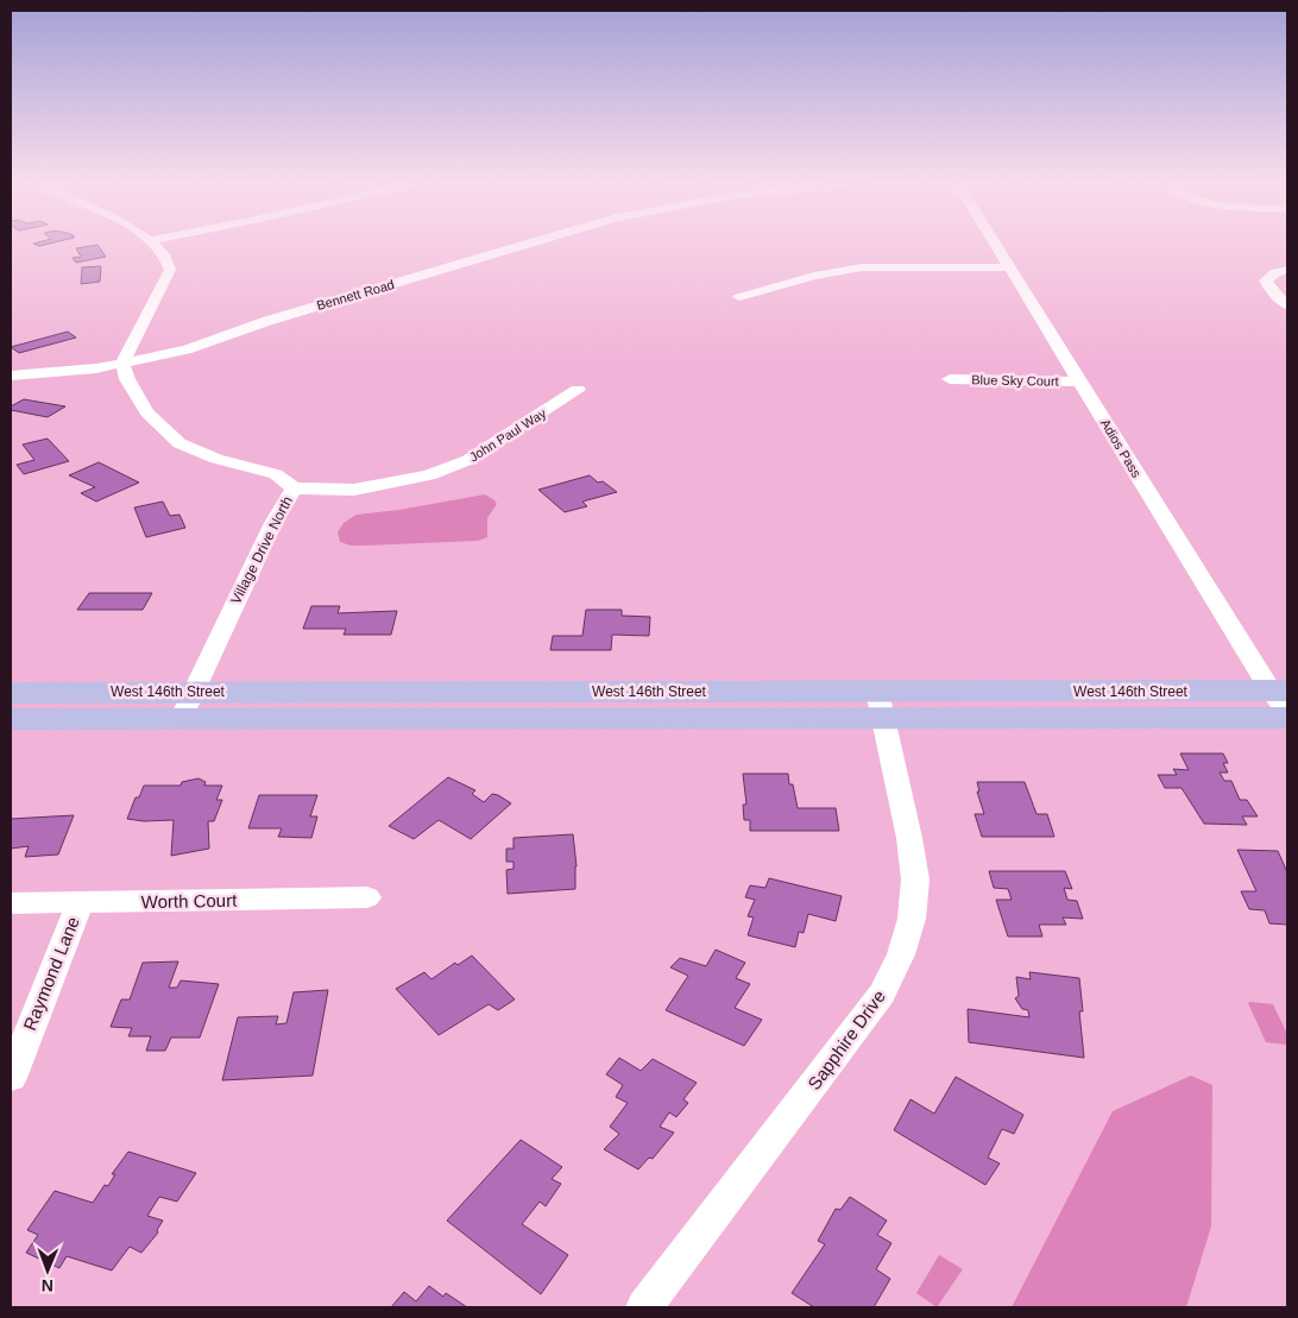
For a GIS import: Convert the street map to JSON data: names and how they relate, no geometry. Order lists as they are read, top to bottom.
{
  "streets": {
    "main road": ["West 146th Street"],
    "street": [
      "Bennett Road",
      "Blue Sky Court",
      "John Paul Way",
      "Adios Pass",
      "Village Drive North",
      "Worth Court",
      "Raymond Lane",
      "Sapphire Drive"
    ]
  },
  "crossings": [
    ["Bennett Road", "Village Drive North"],
    ["Blue Sky Court", "Adios Pass"],
    ["John Paul Way", "Village Drive North"],
    ["Adios Pass", "West 146th Street"],
    ["Village Drive North", "West 146th Street"],
    ["West 146th Street", "Sapphire Drive"],
    ["Worth Court", "Raymond Lane"]
  ],
  "north": "bottom"
}
